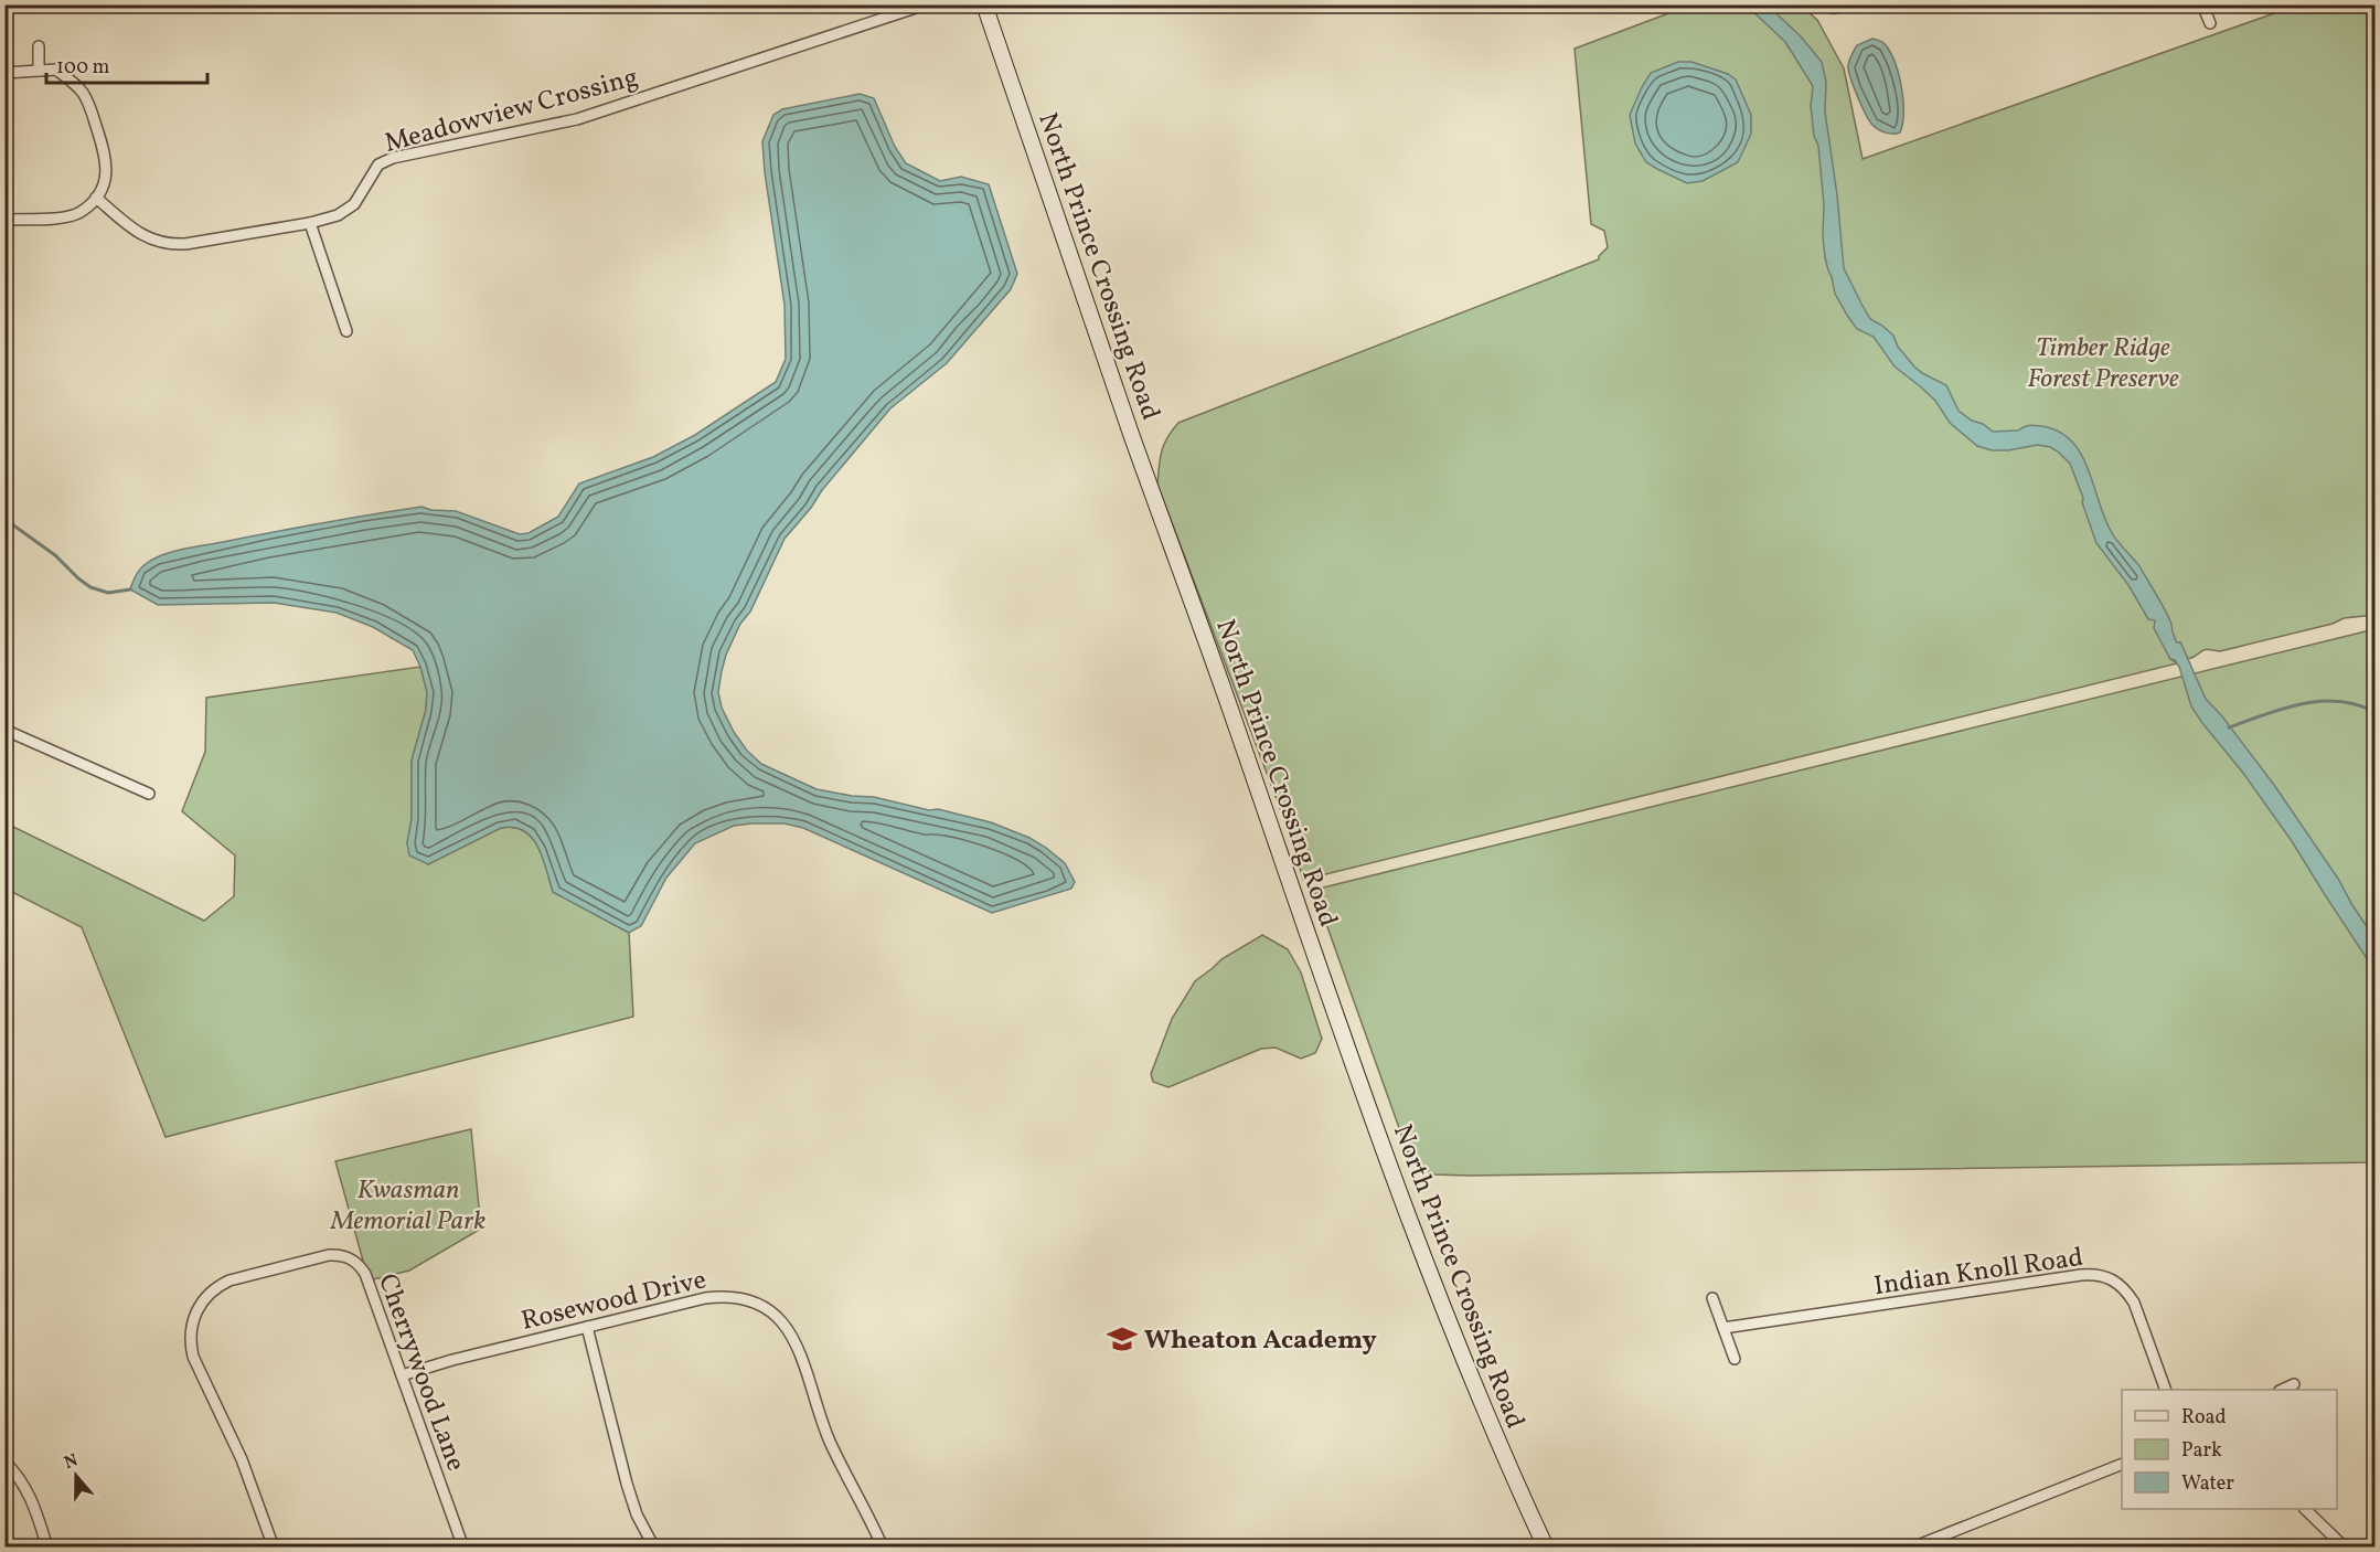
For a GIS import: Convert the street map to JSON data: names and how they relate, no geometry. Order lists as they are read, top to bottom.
{
  "streets": {
    "street": [
      "Meadowview Crossing",
      "North Prince Crossing Road",
      "Indian Knoll Road",
      "Rosewood Drive",
      "Cherrywood Lane"
    ]
  },
  "crossings": [
    ["Rosewood Drive", "Cherrywood Lane"]
  ],
  "parks": ["Timber Ridge Forest Preserve", "Kwasman Memorial Park"],
  "places": {
    "school or university": ["Wheaton Academy"]
  },
  "legend": ["Road", "Park", "Water"],
  "scale_bar": "100 m",
  "north": "top"
}
